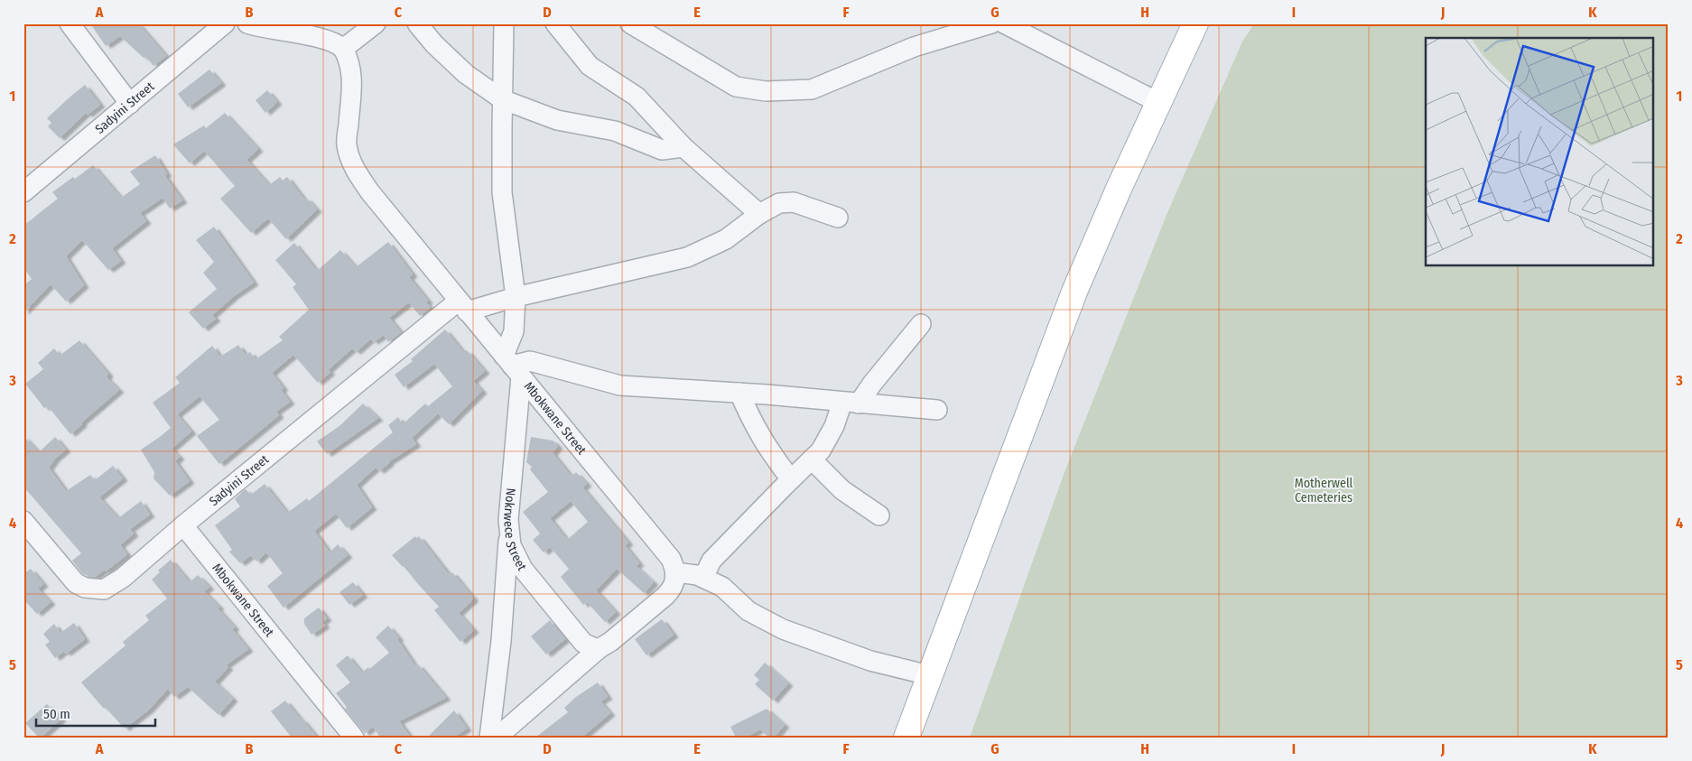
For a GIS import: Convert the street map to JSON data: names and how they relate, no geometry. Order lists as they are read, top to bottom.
{
  "streets": {
    "street": ["Sadyini Street", "Mbokwane Street", "Nokrwece Street"]
  },
  "crossings": [
    ["Sadyini Street", "Mbokwane Street"],
    ["Mbokwane Street", "Nokrwece Street"]
  ],
  "parks": ["Motherwell Cemeteries"],
  "scale_bar": "50 m",
  "grid": {
    "columns": [
      "A",
      "B",
      "C",
      "D",
      "E",
      "F",
      "G",
      "H",
      "I",
      "J",
      "K"
    ],
    "rows": [
      "1",
      "2",
      "3",
      "4",
      "5"
    ]
  }
}
